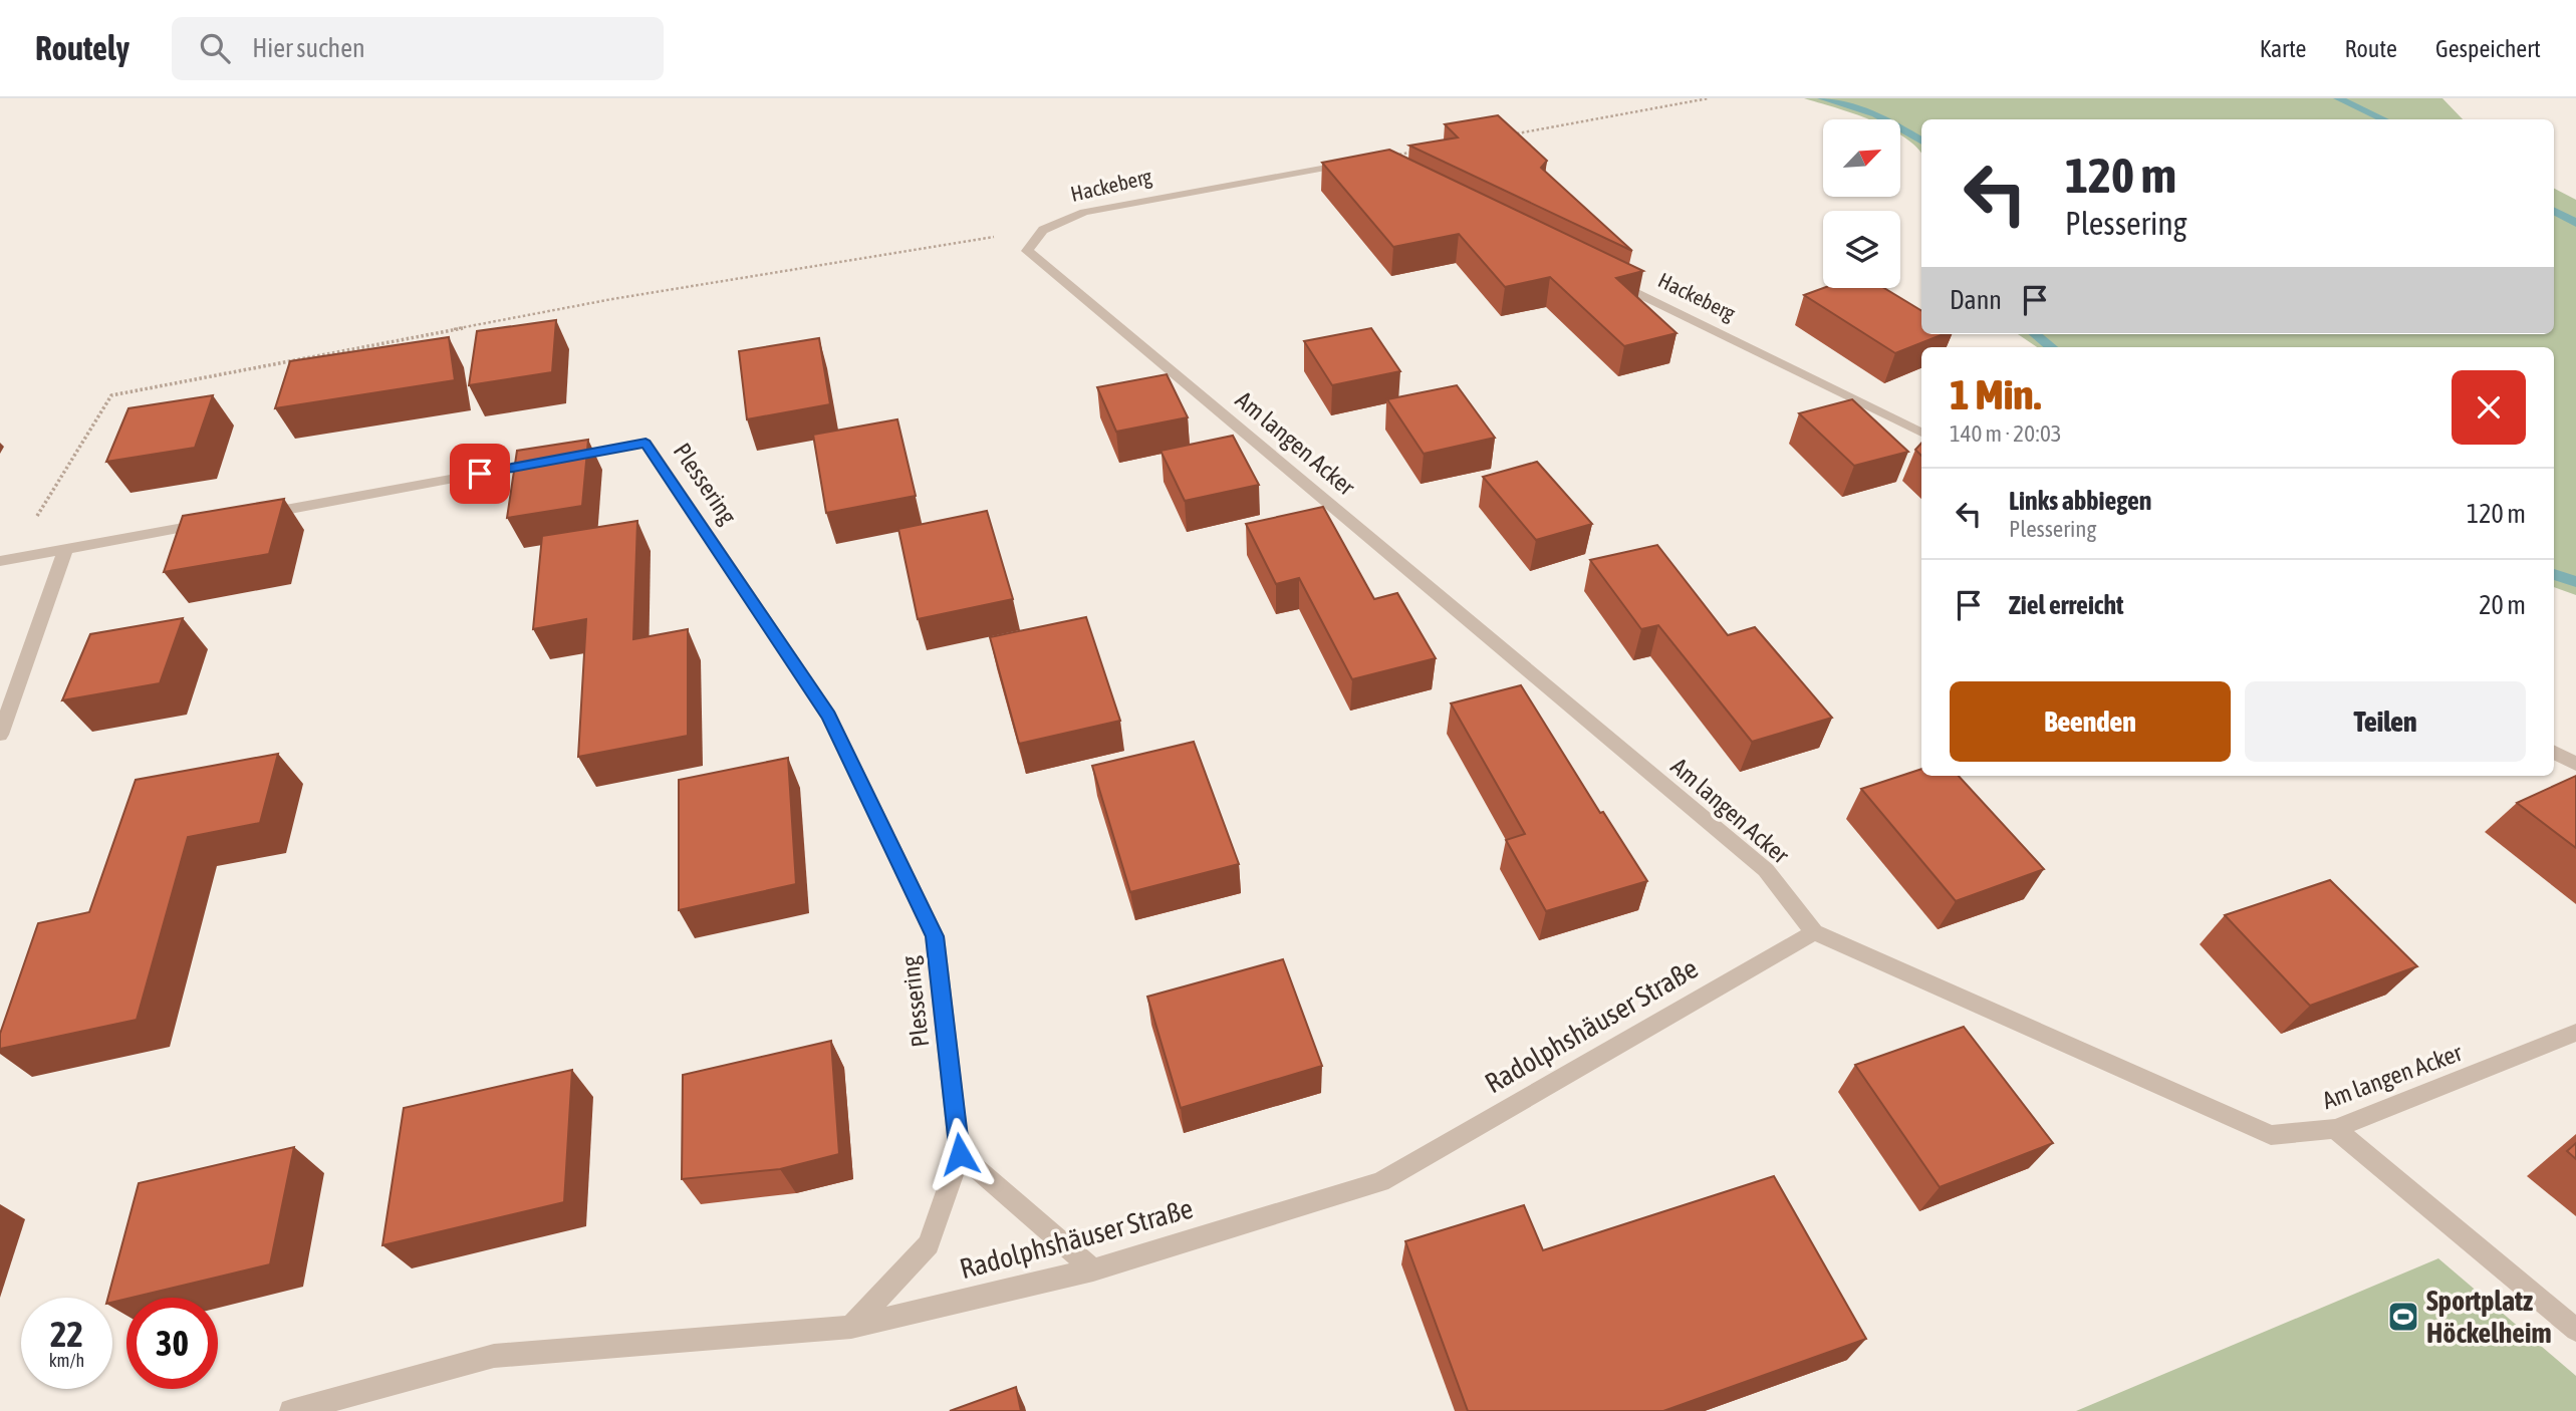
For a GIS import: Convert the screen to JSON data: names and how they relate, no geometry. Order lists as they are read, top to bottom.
{
  "streets": {
    "street": [
      "Hackeberg",
      "Am langen Acker",
      "Plessering",
      "Radolphshäuser Straße"
    ]
  },
  "crossings": [
    ["Hackeberg", "Am langen Acker"],
    ["Am langen Acker", "Radolphshäuser Straße"],
    ["Plessering", "Radolphshäuser Straße"]
  ],
  "places": {
    "sports": ["Sportplatz Höckelheim"]
  },
  "north": "top right",
  "page": {
    "header": "Routely",
    "search": "Hier suchen",
    "nav": ["Karte", "Route", "Gespeichert"],
    "turn": ["120 m", "Plessering"],
    "then": "Dann",
    "heading": ["1 Min.", "140 m · 20:03"],
    "list": [
      {
        "name": "Links abbiegen",
        "note": "Plessering",
        "value": "120 m"
      },
      {
        "name": "Ziel erreicht",
        "value": "20 m"
      }
    ],
    "buttons": ["Beenden", "Teilen"],
    "speed": "22 km/h",
    "limit": "30"
  }
}
